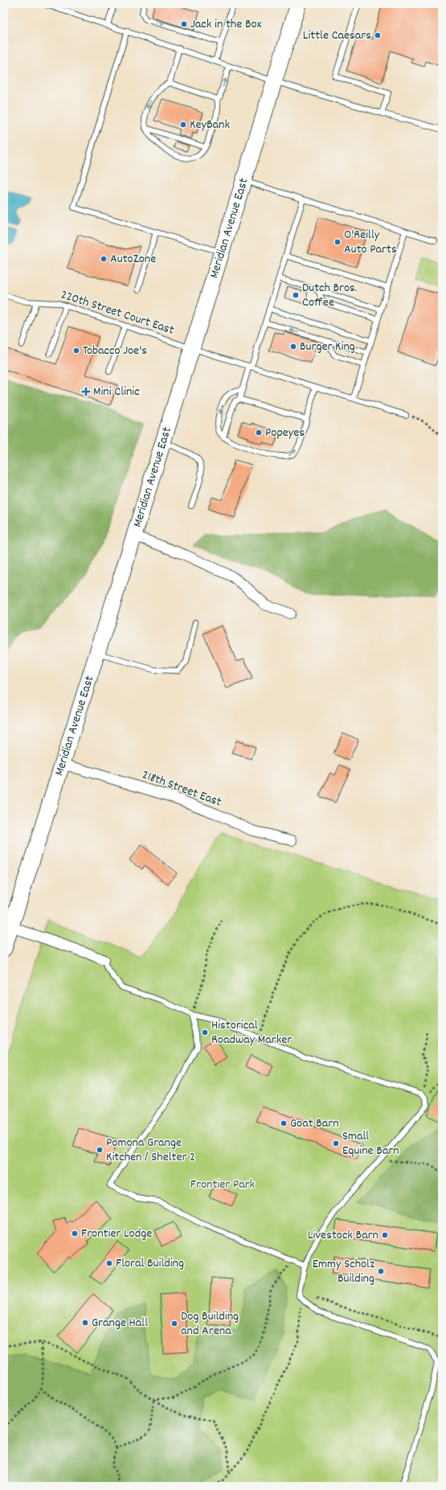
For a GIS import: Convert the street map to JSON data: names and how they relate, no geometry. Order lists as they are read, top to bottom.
{
  "streets": {
    "main road": ["Meridian Avenue East"],
    "street": ["218th Street East"],
    "lane": ["220th Street Court East"]
  },
  "crossings": [
    ["Meridian Avenue East", "220th Street Court East"],
    ["Meridian Avenue East", "218th Street East"]
  ],
  "parks": ["Frontier Park"],
  "places": {
    "other": [
      "Jack in the Box",
      "Little Caesars",
      "KeyBank",
      "O'Reilly Auto Parts",
      "AutoZone",
      "Dutch Bros. Coffee",
      "Burger King",
      "Tobacco Joe's",
      "Popeyes",
      "Historical Roadway Marker",
      "Goat Barn",
      "Small Equine Barn",
      "Pomona Grange Kitchen / Shelter 2",
      "Frontier Lodge",
      "Livestock Barn",
      "Floral Building",
      "Emmy Scholz Building",
      "Grange Hall",
      "Dog Building and Arena"
    ],
    "health": ["Mini Clinic"]
  }
}
